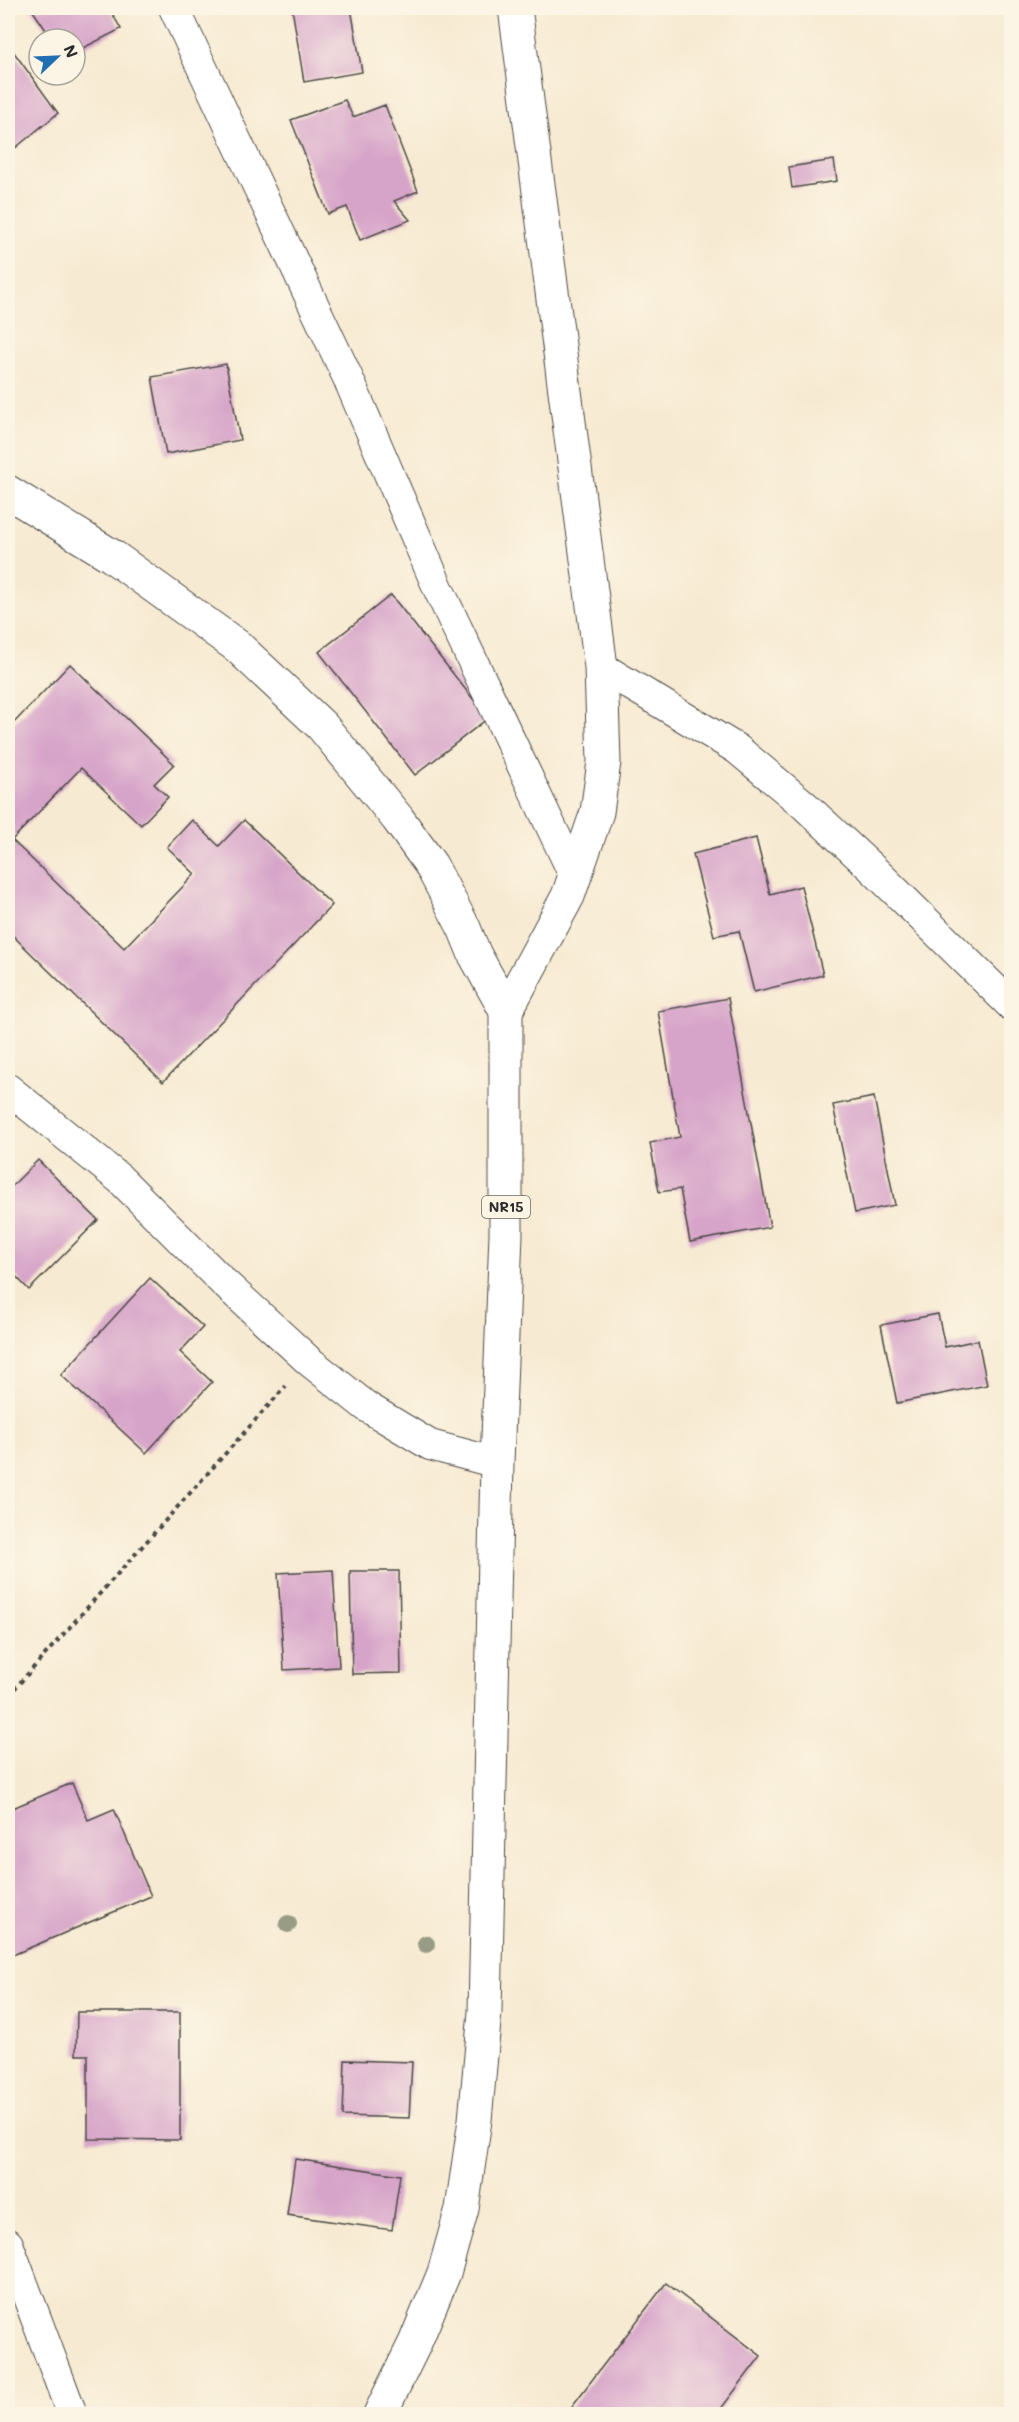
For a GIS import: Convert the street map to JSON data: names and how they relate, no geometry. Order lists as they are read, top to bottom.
{
  "streets": {
    "main road": ["NR15"]
  },
  "north": "top right"
}
